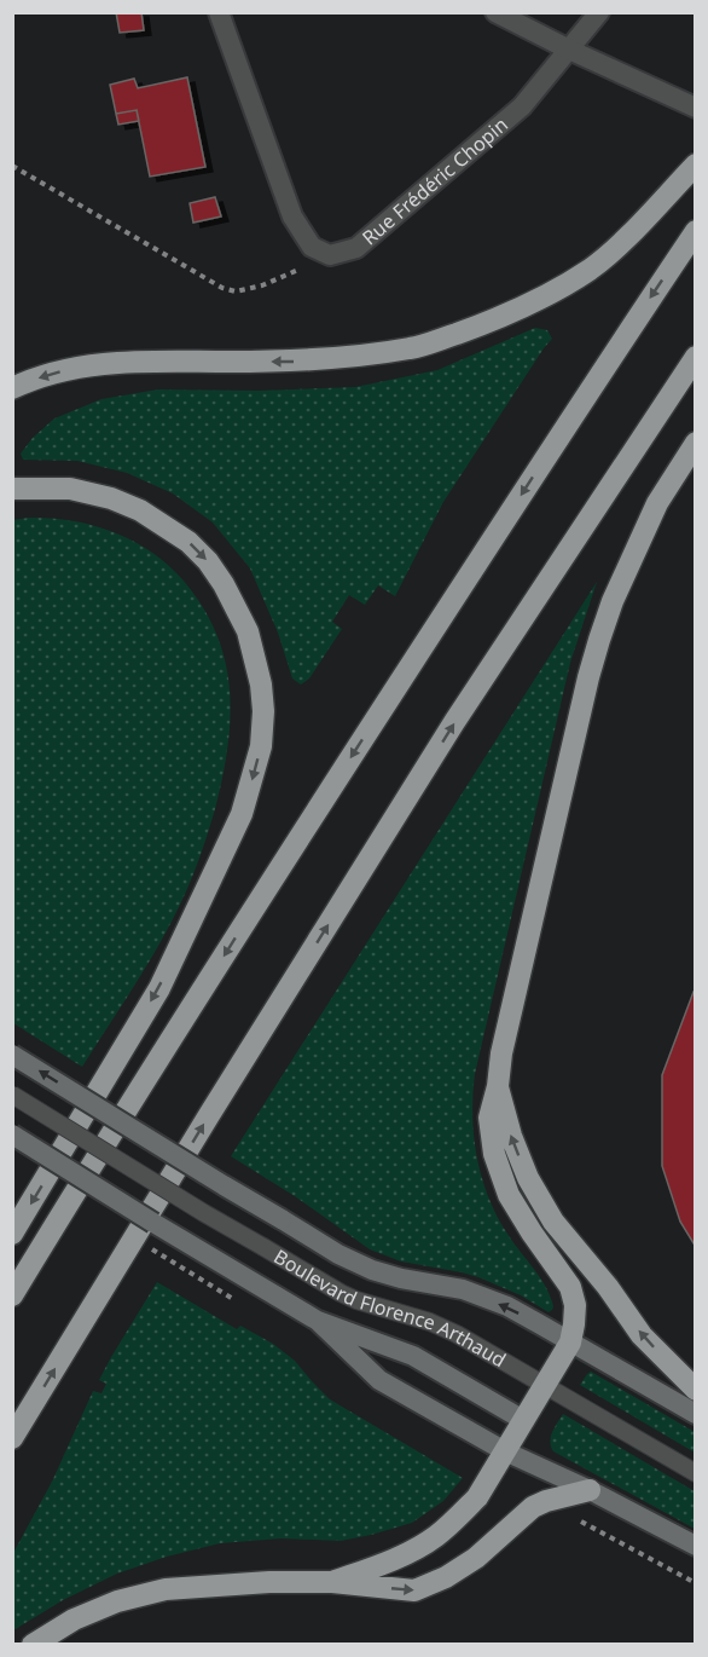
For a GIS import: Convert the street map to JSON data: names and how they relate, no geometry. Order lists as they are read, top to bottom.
{
  "streets": {
    "main road": ["Boulevard Florence Arthaud"],
    "street": ["Rue Frédéric Chopin"]
  }
}
